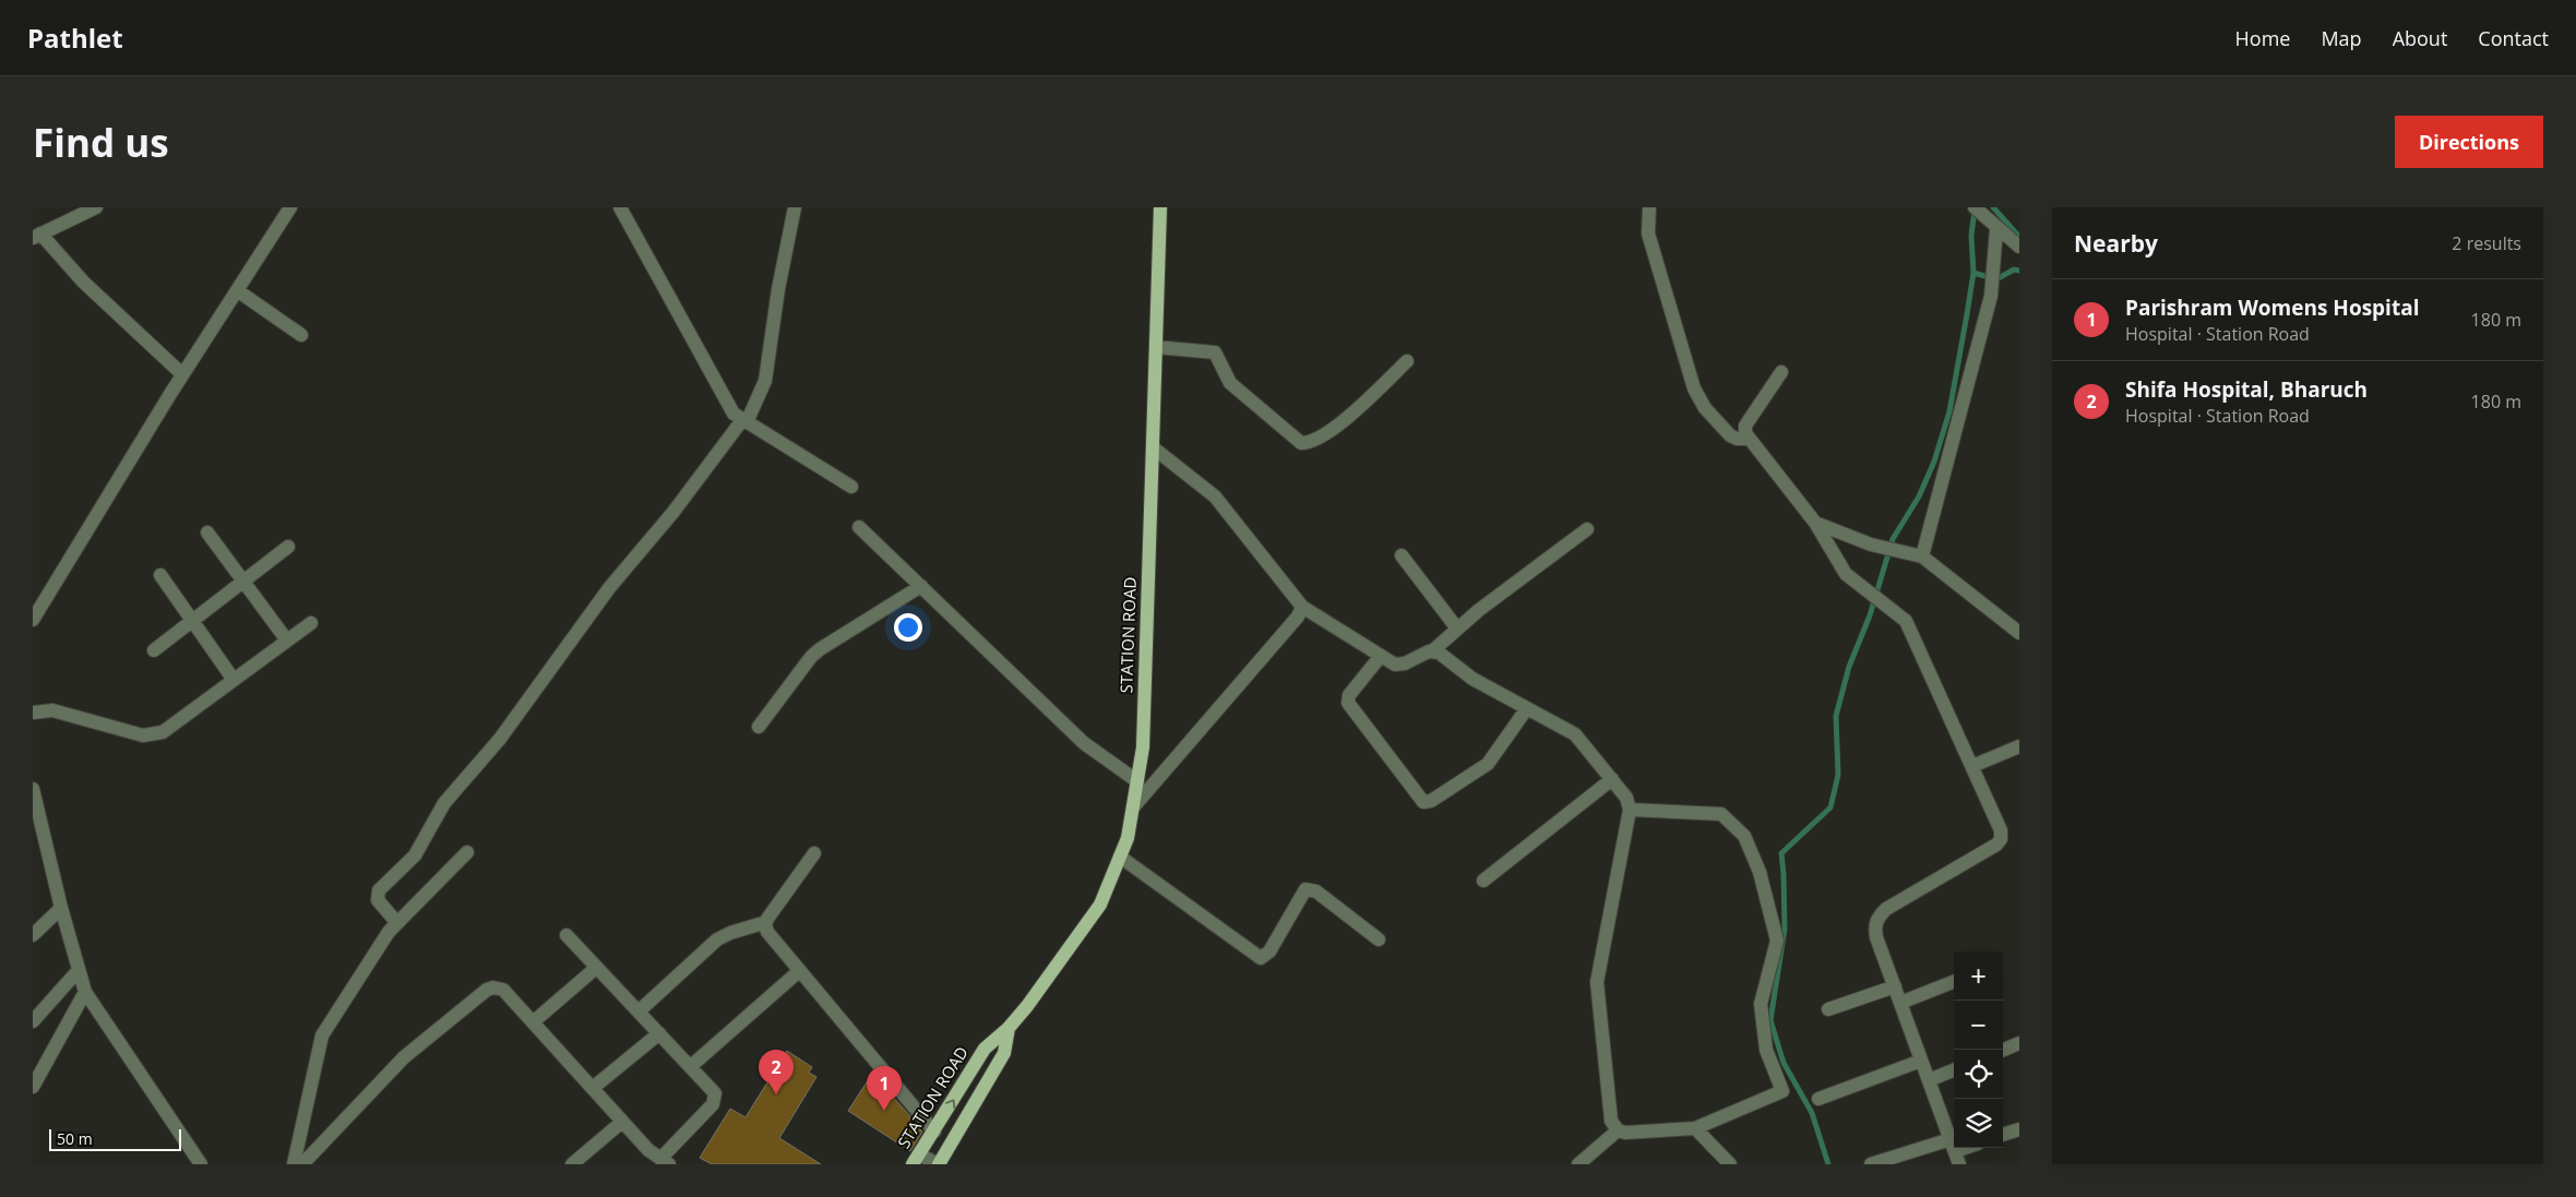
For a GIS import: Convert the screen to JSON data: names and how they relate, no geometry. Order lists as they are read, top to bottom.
{
  "streets": {
    "main road": ["STATION ROAD"]
  },
  "scale_bar": "50 m",
  "page": {
    "header": "Pathlet",
    "nav": [
      "Home",
      "Map",
      "About",
      "Contact"
    ],
    "buttons": "Directions",
    "title": "Find us",
    "heading": ["Nearby", "2 results"],
    "list": [
      {
        "mark": "1",
        "name": "Parishram Womens Hospital",
        "note": "Hospital · Station Road",
        "value": "180 m"
      },
      {
        "mark": "2",
        "name": "Shifa Hospital, Bharuch",
        "note": "Hospital · Station Road",
        "value": "180 m"
      }
    ],
    "map_buttons": ["+", "−"],
    "pins": ["2", "1"],
    "scale": "50 m"
  }
}
